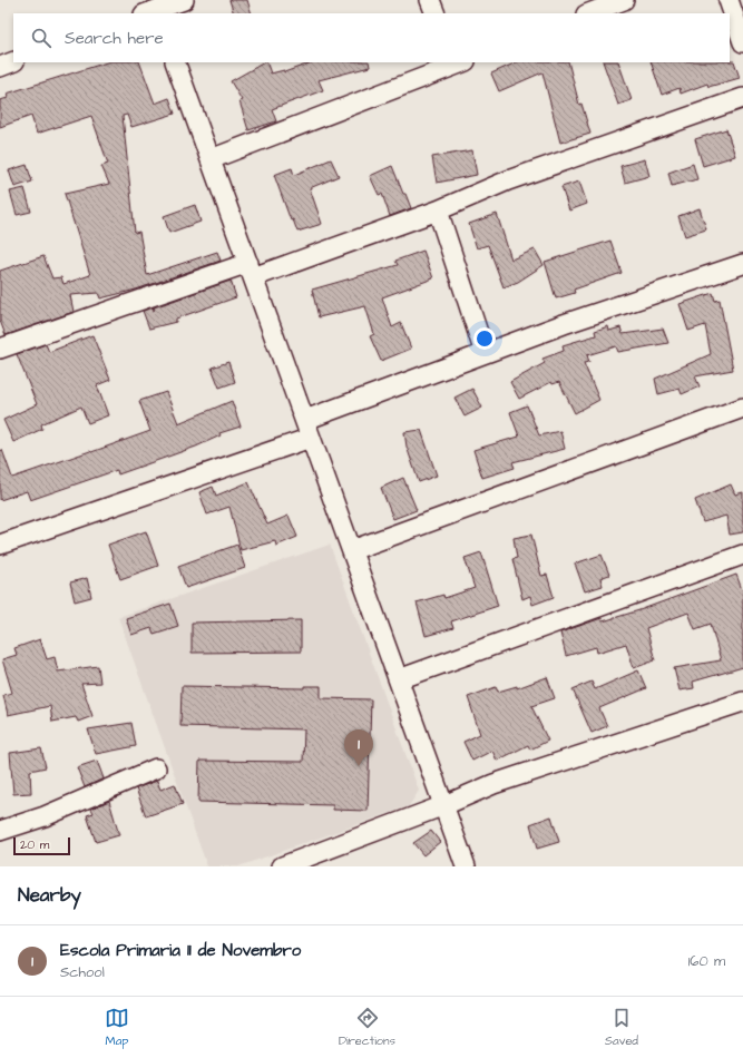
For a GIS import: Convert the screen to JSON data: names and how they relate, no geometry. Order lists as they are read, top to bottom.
{
  "scale_bar": "20 m",
  "page": {
    "search": "Search here",
    "pins": "1",
    "scale": "20 m",
    "heading": "Nearby",
    "list": [
      {
        "mark": "1",
        "name": "Escola Primaria 11 de Novembro",
        "note": "School",
        "value": "160 m"
      }
    ],
    "nav": ["Map", "Directions", "Saved"]
  }
}
